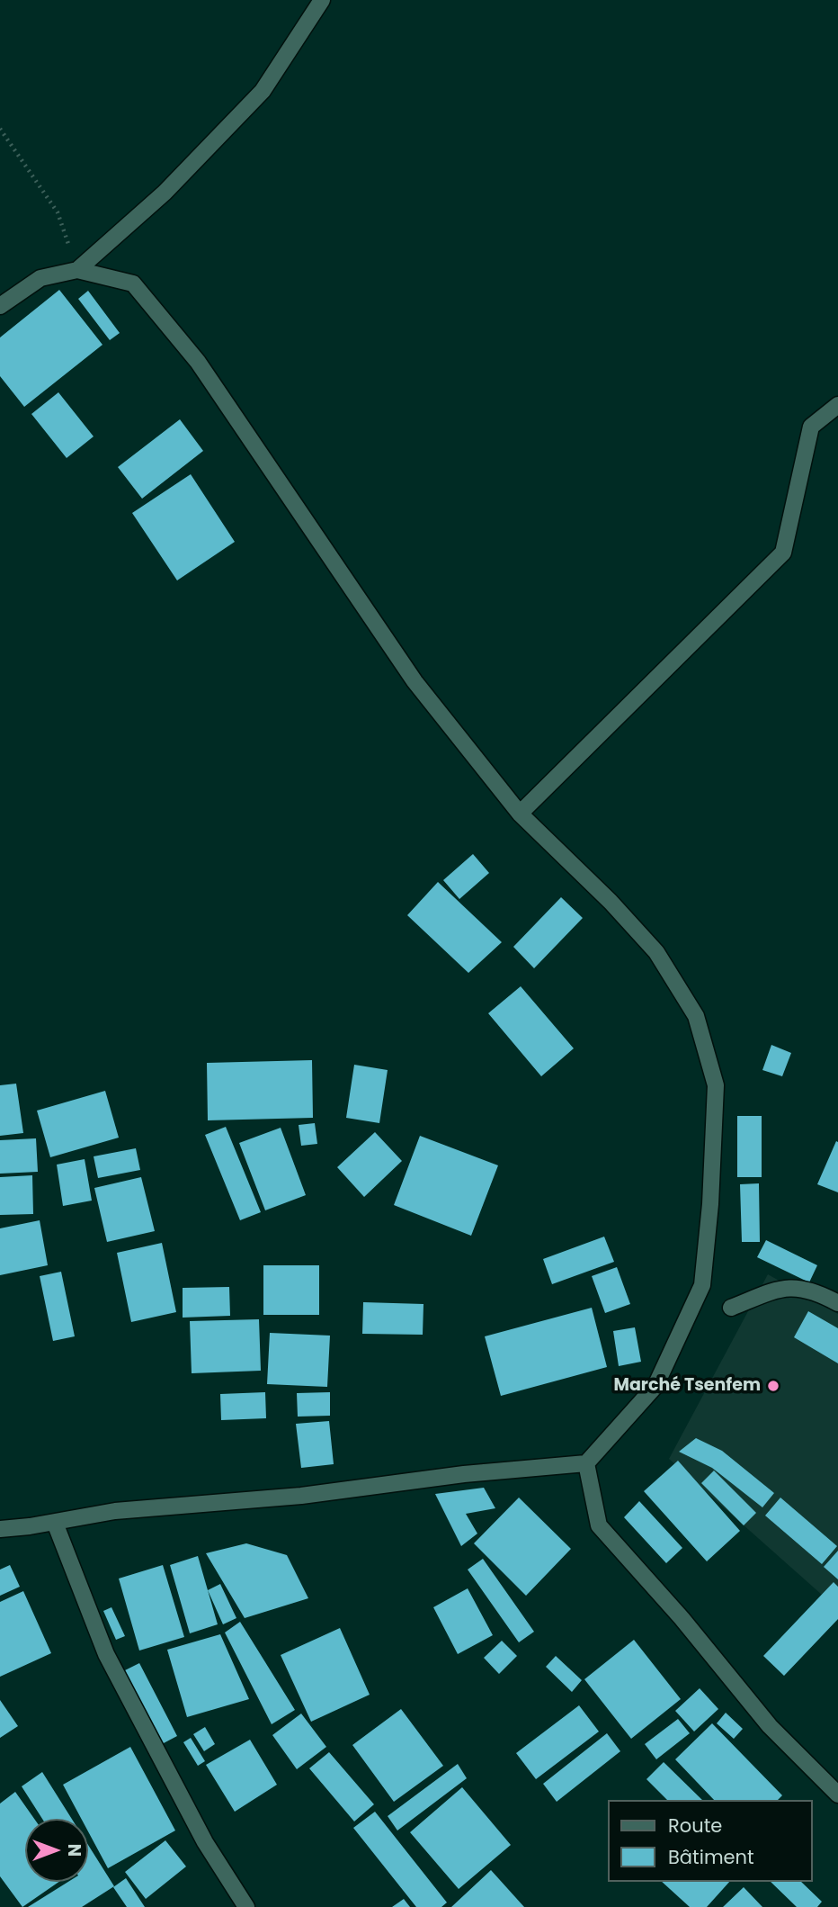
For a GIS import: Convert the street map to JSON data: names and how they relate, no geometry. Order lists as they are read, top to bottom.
{
  "places": ["Marché Tsenfem"],
  "legend": ["Route", "Bâtiment"],
  "north": "right"
}
